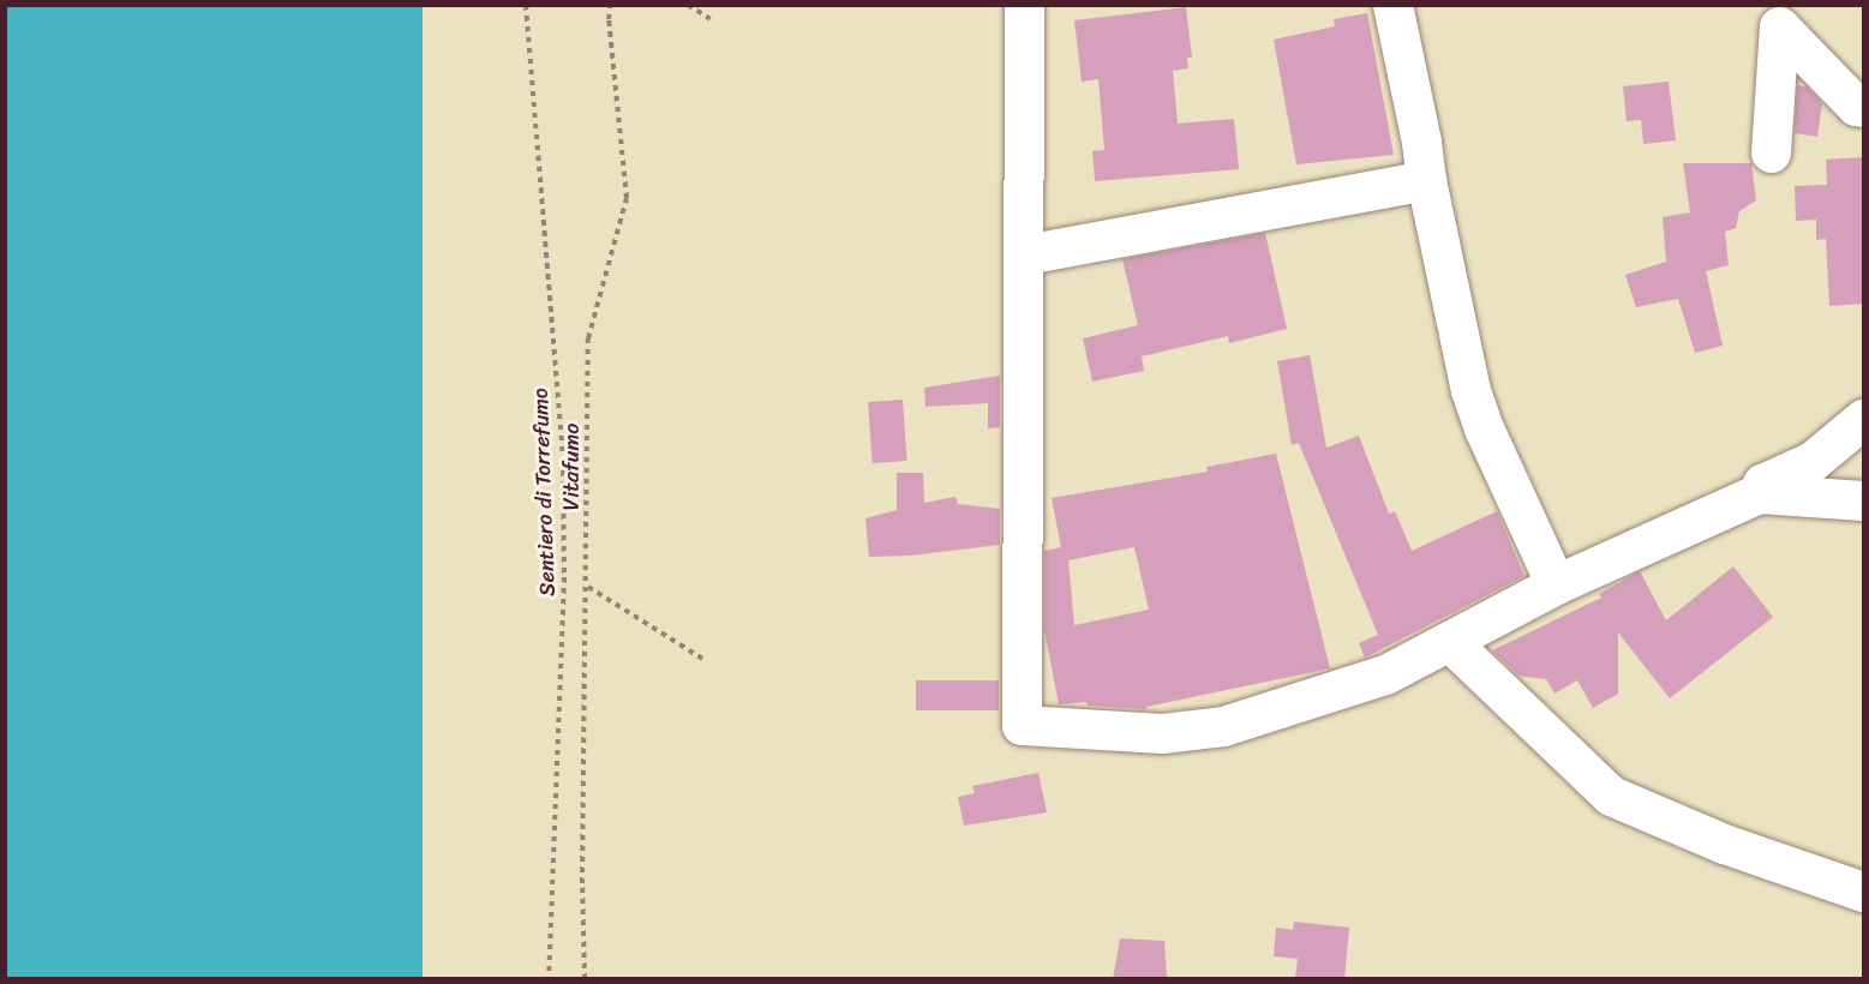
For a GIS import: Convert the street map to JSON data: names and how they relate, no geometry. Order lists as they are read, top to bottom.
{
  "streets": {
    "path": ["Vitafumo", "Sentiero di Torrefumo"]
  }
}
